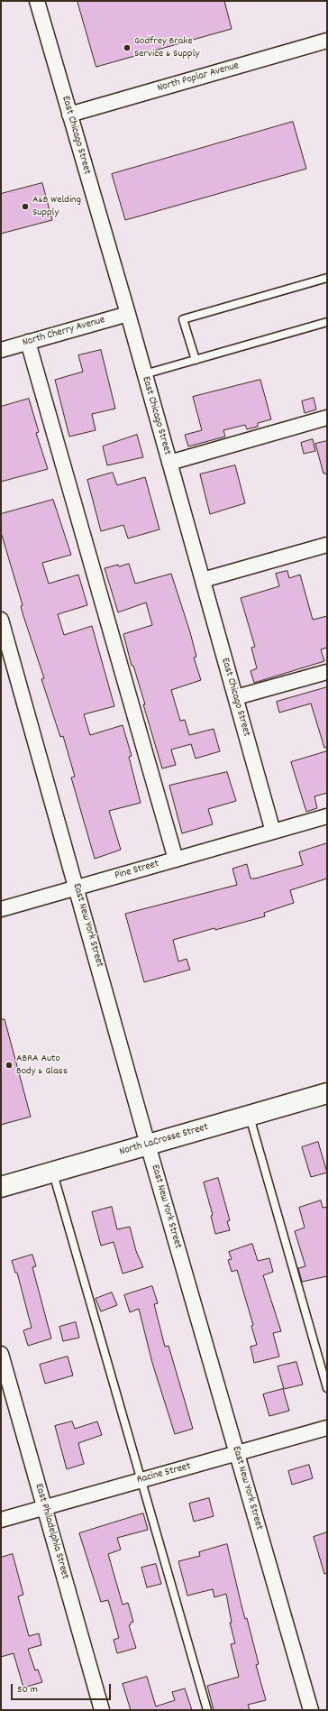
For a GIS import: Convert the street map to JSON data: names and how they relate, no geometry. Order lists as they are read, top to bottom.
{
  "streets": {
    "main road": ["North LaCrosse Street"],
    "street": [
      "North Poplar Avenue",
      "East Chicago Street",
      "North Cherry Avenue",
      "Pine Street",
      "East New York Street",
      "Racine Street",
      "East Philadelphia Street"
    ]
  },
  "crossings": [
    ["North Poplar Avenue", "East Chicago Street"],
    ["East Chicago Street", "North Cherry Avenue"],
    ["East Chicago Street", "Pine Street"],
    ["Pine Street", "East New York Street"],
    ["East New York Street", "North LaCrosse Street"],
    ["East New York Street", "Racine Street"],
    ["Racine Street", "East Philadelphia Street"]
  ],
  "places": ["Godfrey Brake Service & Supply", "A&B Welding Supply", "ABRA Auto Body & Glass"],
  "scale_bar": "50 m"
}
